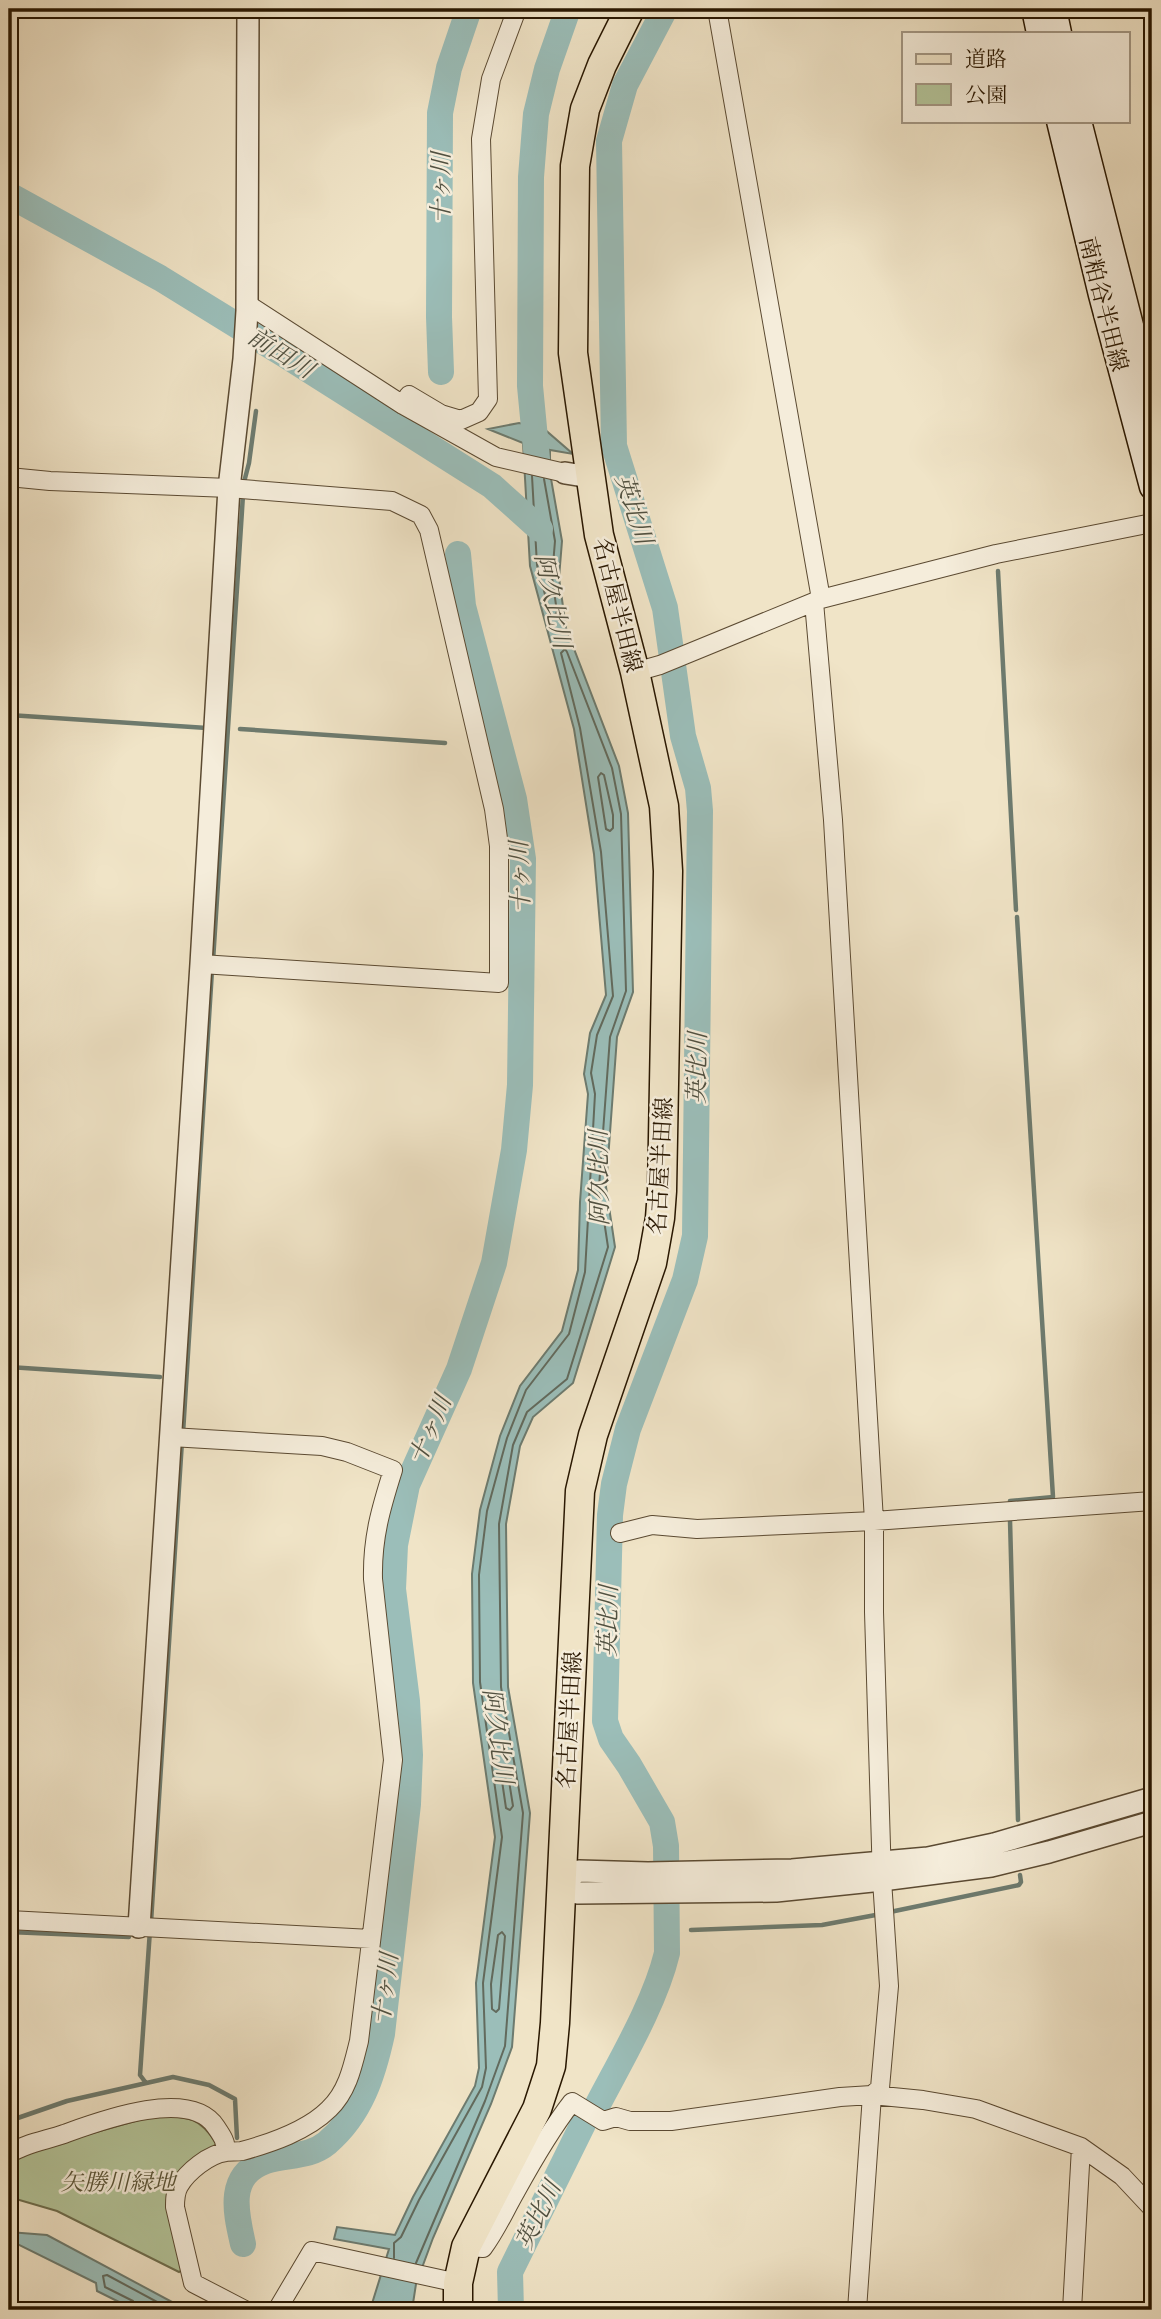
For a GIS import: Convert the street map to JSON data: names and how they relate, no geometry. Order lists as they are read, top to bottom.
{
  "streets": {
    "main road": ["南粕谷半田線", "名古屋半田線"]
  },
  "water": [
    "十ヶ川",
    "前田川",
    "英比川",
    "阿久比川"
  ],
  "parks": ["矢勝川緑地"],
  "legend": ["道路", "公園"]
}
